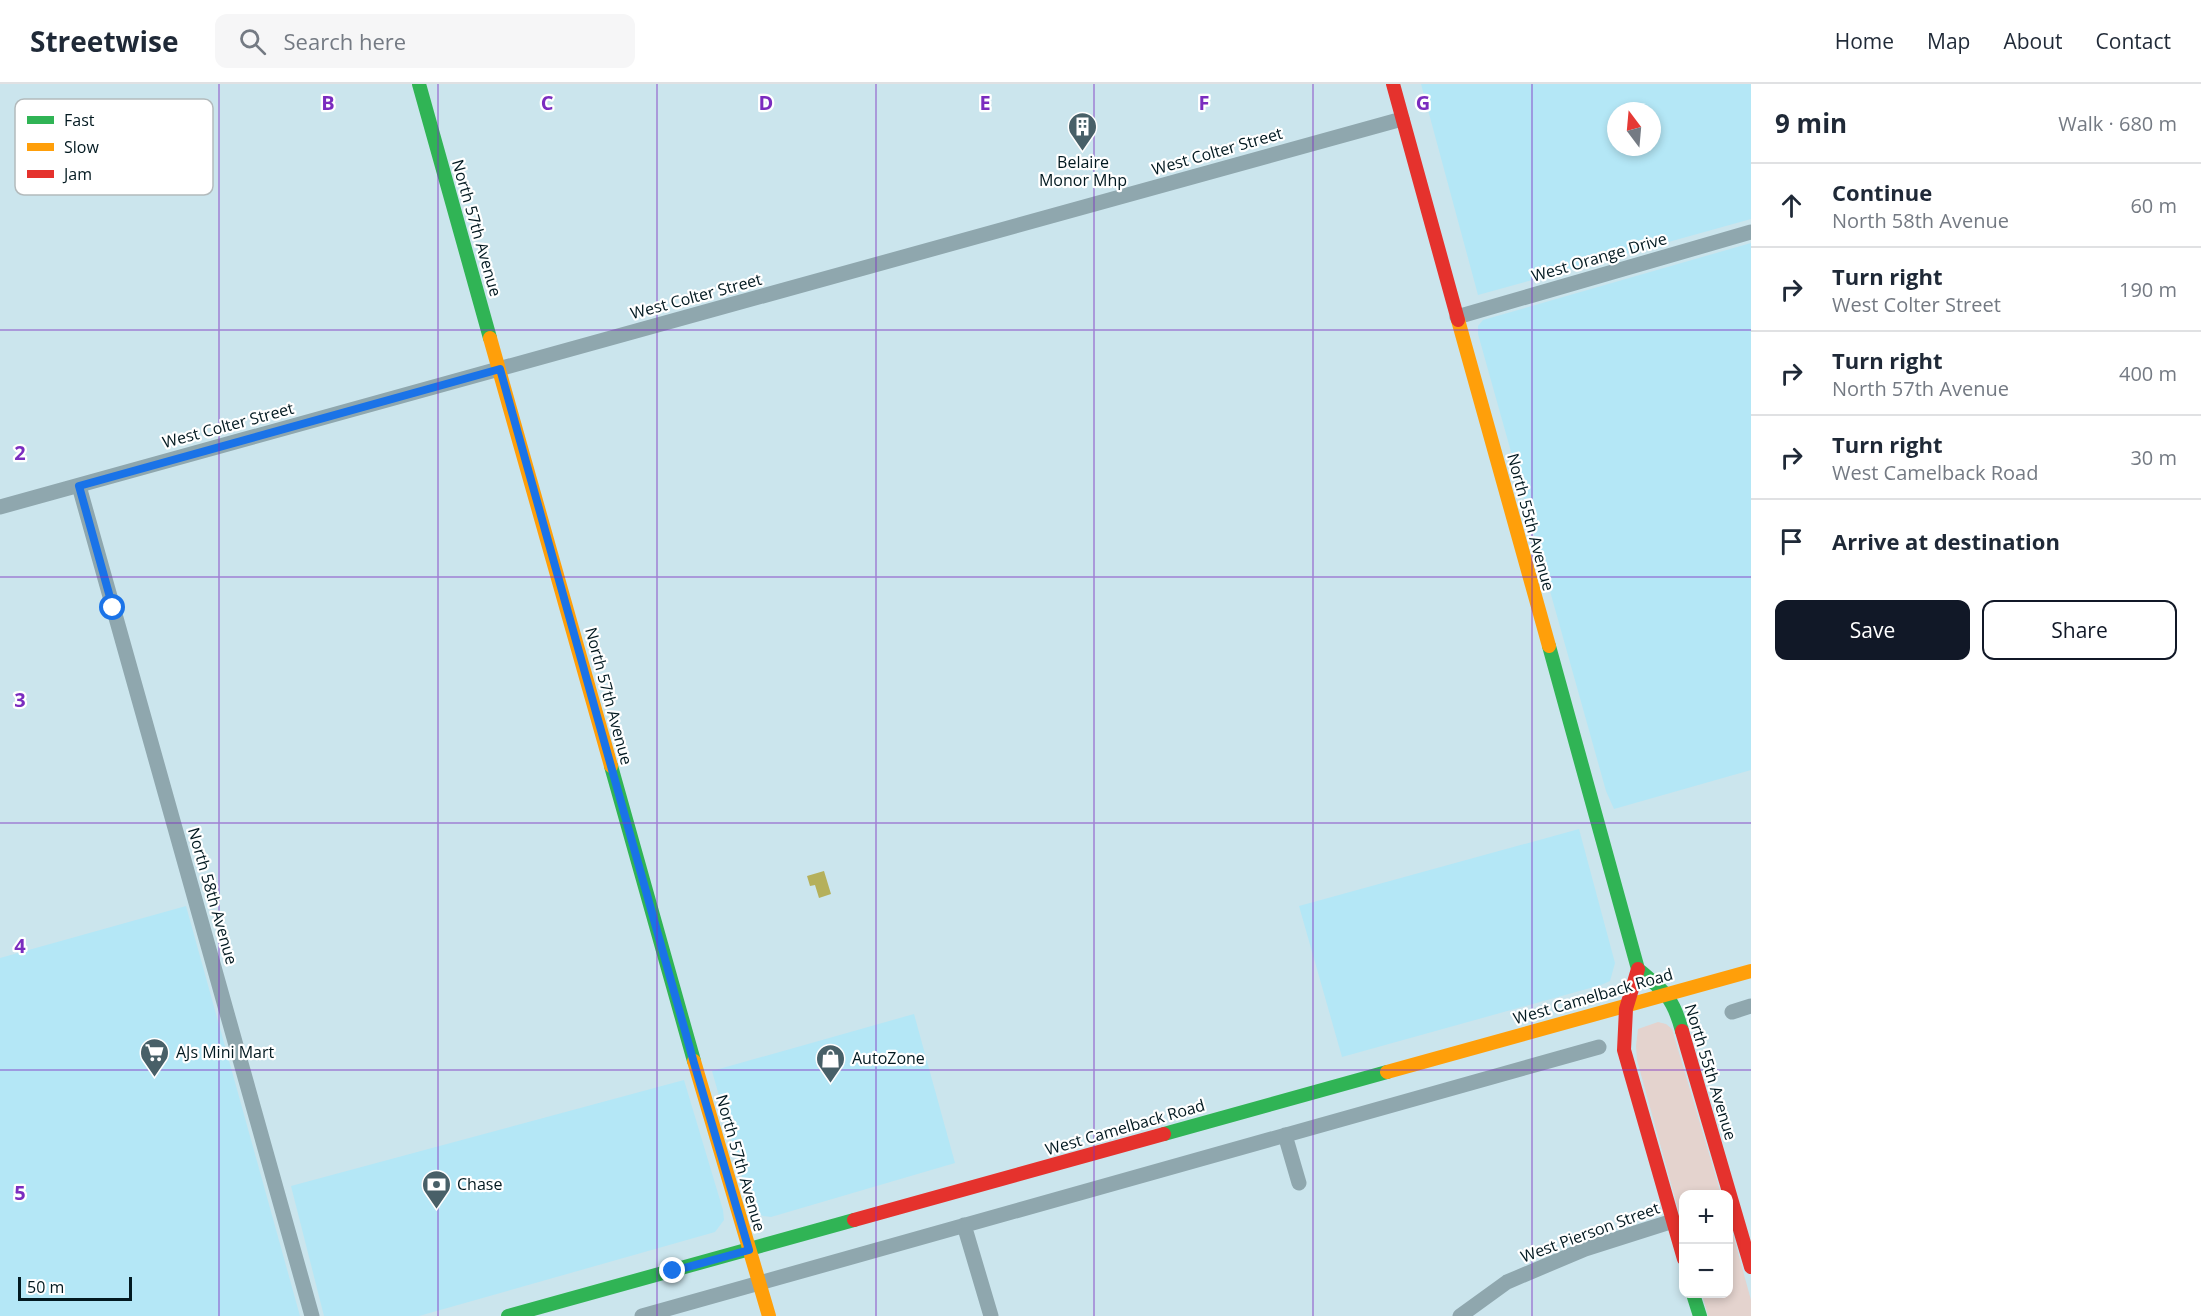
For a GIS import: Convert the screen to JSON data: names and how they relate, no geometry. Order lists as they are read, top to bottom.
{
  "streets": {
    "street": [
      "West Colter Street",
      "North 57th Avenue",
      "West Orange Drive",
      "North 55th Avenue",
      "North 58th Avenue",
      "West Camelback Road",
      "West Pierson Street"
    ]
  },
  "crossings": [
    ["West Colter Street", "North 57th Avenue"],
    ["West Colter Street", "North 55th Avenue"],
    ["West Colter Street", "North 58th Avenue"],
    ["North 57th Avenue", "West Camelback Road"],
    ["West Orange Drive", "North 55th Avenue"],
    ["North 55th Avenue", "West Camelback Road"]
  ],
  "places": {
    "building": ["Belaire Monor Mhp"],
    "supermarket": ["AJs Mini Mart"],
    "shop": ["AutoZone"],
    "bank": ["Chase"]
  },
  "legend": ["Fast", "Slow", "Jam"],
  "scale_bar": "50 m",
  "north": "top",
  "page": {
    "header": "Streetwise",
    "search": "Search here",
    "nav": [
      "Home",
      "Map",
      "About",
      "Contact"
    ],
    "heading": ["9 min", "Walk · 680 m"],
    "list": [
      ["Continue", "North 58th Avenue", "60 m"],
      ["Turn right", "West Colter Street", "190 m"],
      ["Turn right", "North 57th Avenue", "400 m"],
      ["Turn right", "West Camelback Road", "30 m"],
      "Arrive at destination"
    ],
    "buttons": ["Save", "Share"],
    "map_buttons": ["+", "−"],
    "scale": "50 m"
  },
  "grid": {
    "columns": [
      "B",
      "C",
      "D",
      "E",
      "F",
      "G"
    ],
    "rows": [
      "2",
      "3",
      "4",
      "5"
    ]
  }
}
